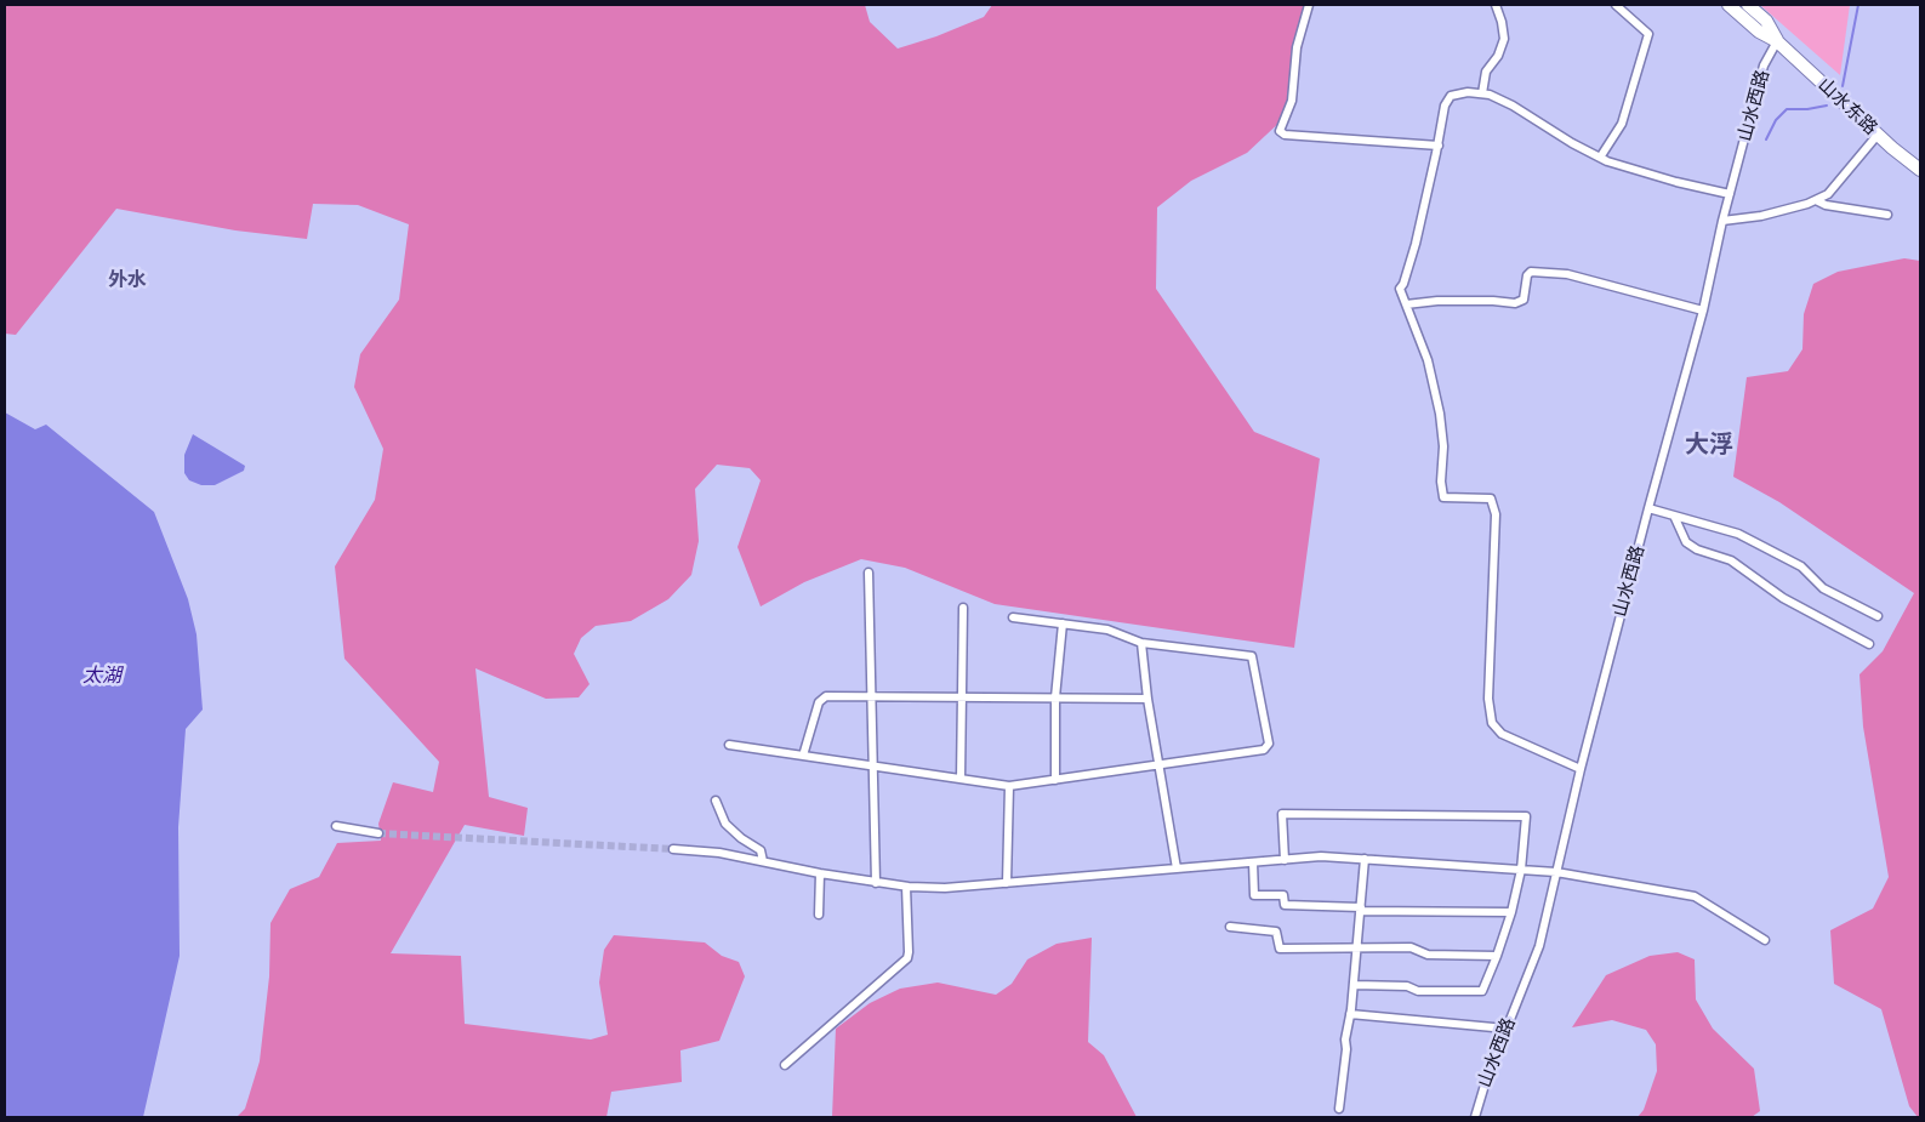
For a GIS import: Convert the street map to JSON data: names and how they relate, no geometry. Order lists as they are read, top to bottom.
{
  "streets": {
    "highway": ["山水东路"],
    "street": ["山水西路"]
  },
  "crossings": [
    ["山水西路", "山水东路"]
  ],
  "districts": ["外水", "大浮"],
  "water": ["太湖"]
}
